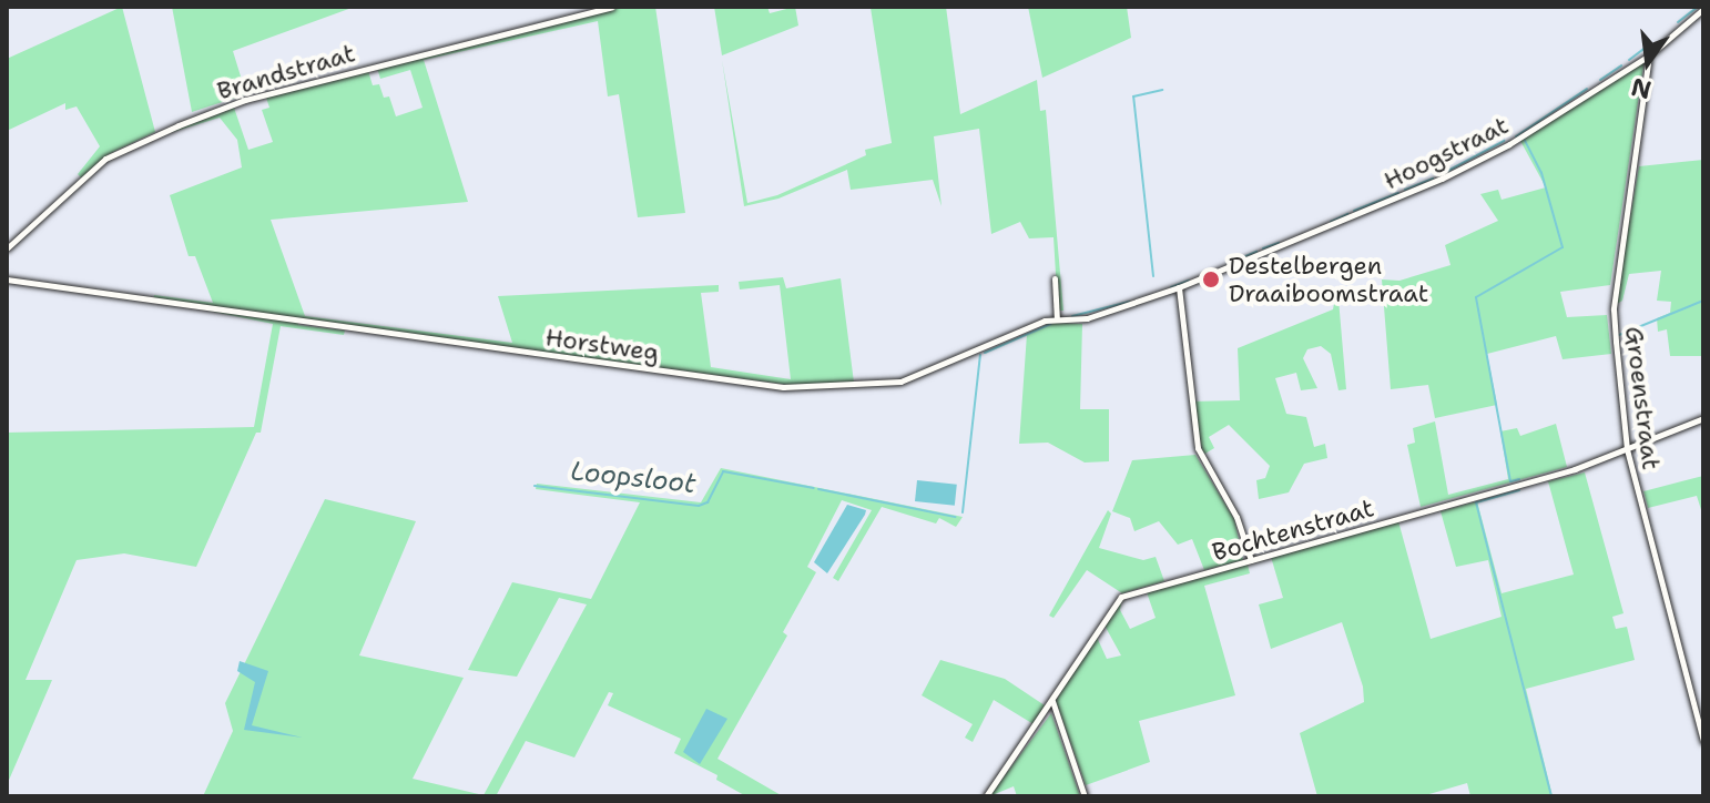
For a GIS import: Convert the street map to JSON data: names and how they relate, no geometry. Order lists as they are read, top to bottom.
{
  "streets": {
    "street": [
      "Brandstraat",
      "Hoogstraat",
      "Horstweg",
      "Groenstraat",
      "Bochtenstraat"
    ]
  },
  "crossings": [
    ["Hoogstraat", "Horstweg"],
    ["Hoogstraat", "Groenstraat"],
    ["Groenstraat", "Bochtenstraat"]
  ],
  "water": ["Loopsloot"],
  "places": ["Destelbergen Draaiboomstraat"],
  "north": "bottom"
}
